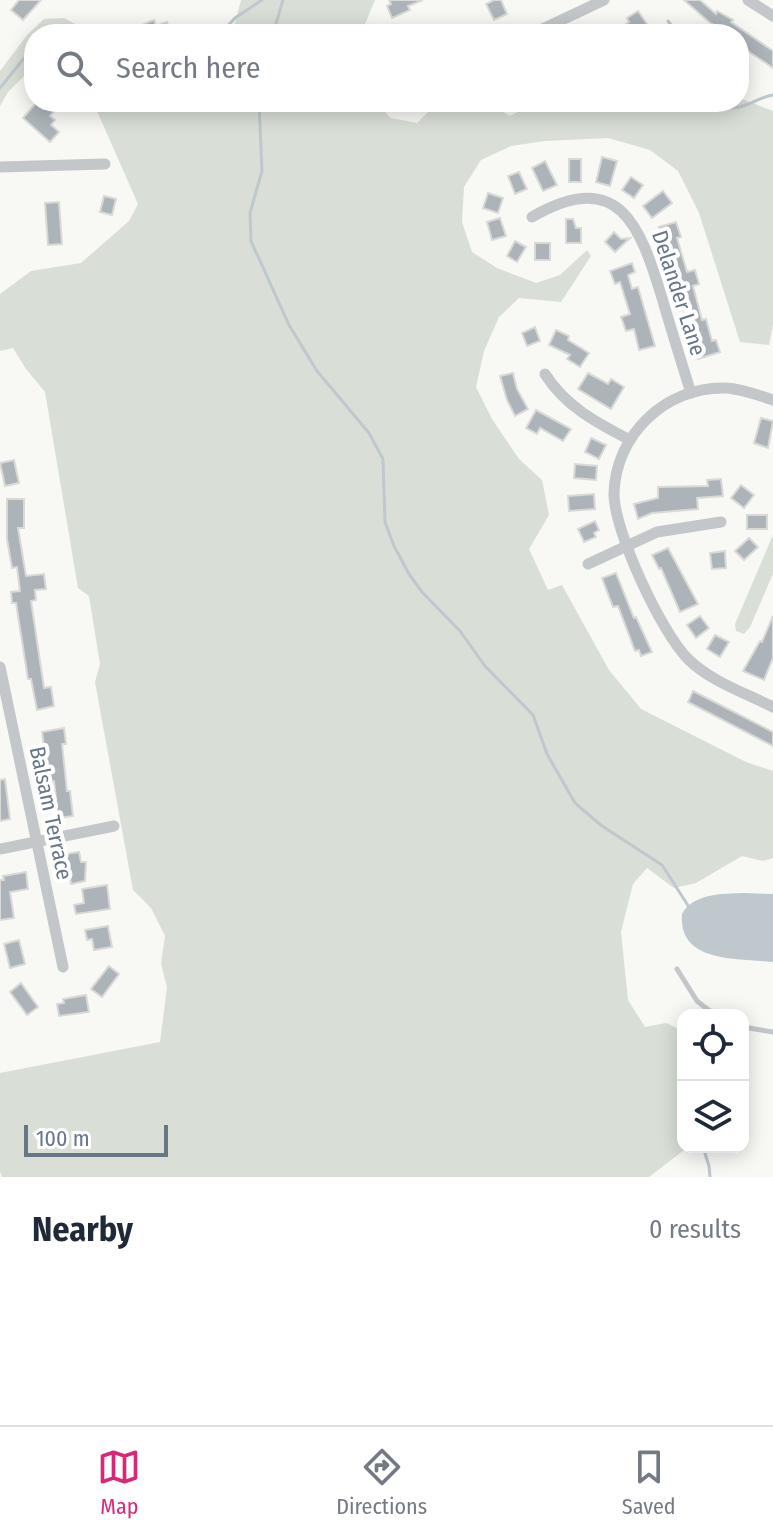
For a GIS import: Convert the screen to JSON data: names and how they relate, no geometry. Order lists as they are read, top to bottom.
{
  "streets": {
    "street": ["Delander Lane", "Balsam Terrace"]
  },
  "scale_bar": "100 m",
  "page": {
    "search": "Search here",
    "scale": "100 m",
    "heading": ["Nearby", "0 results"],
    "nav": ["Map", "Directions", "Saved"]
  }
}
